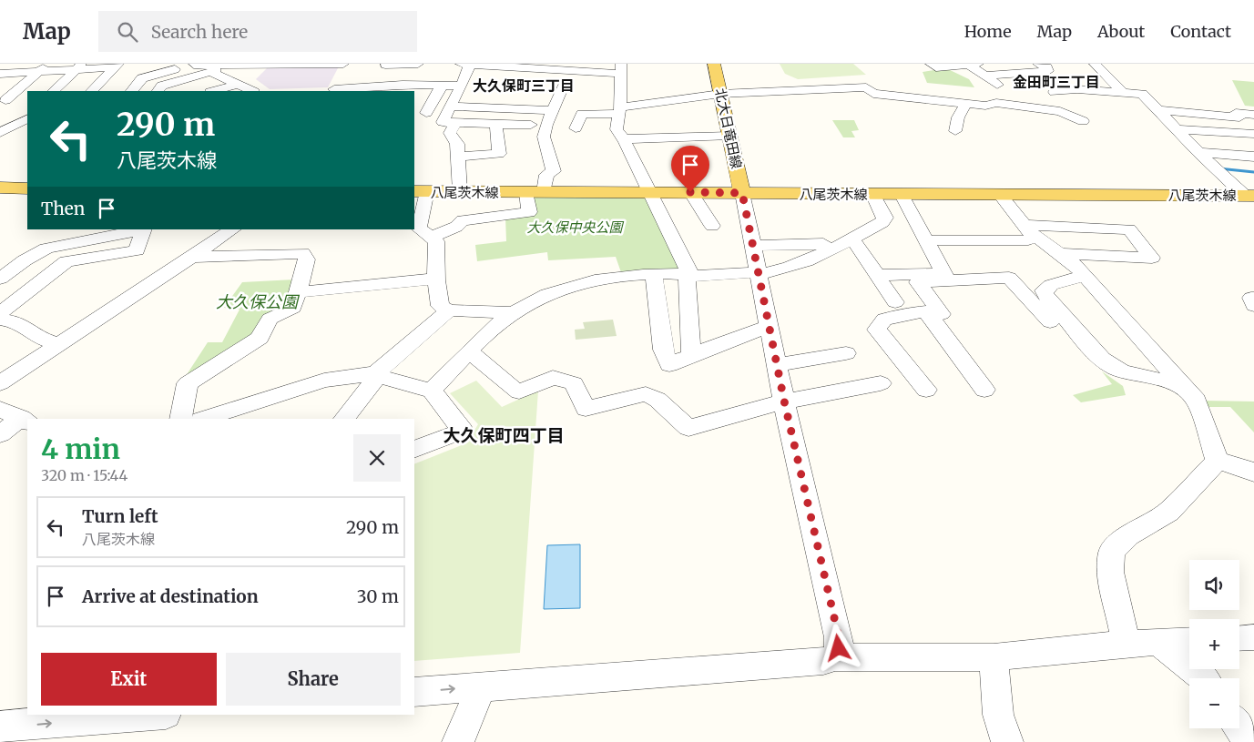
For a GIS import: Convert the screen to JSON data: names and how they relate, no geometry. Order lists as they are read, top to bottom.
{
  "streets": {
    "main road": ["北大日竜田線", "八尾茨木線"]
  },
  "crossings": [
    ["北大日竜田線", "八尾茨木線"]
  ],
  "districts": ["金田町三丁目", "大久保町三丁目", "大久保町四丁目"],
  "parks": ["大久保中央公園", "大久保公園"],
  "page": {
    "header": "Map",
    "search": "Search here",
    "nav": [
      "Home",
      "Map",
      "About",
      "Contact"
    ],
    "turn": ["290 m", "八尾茨木線"],
    "then": "Then",
    "heading": ["4 min", "320 m · 15:44"],
    "list": [
      {
        "name": "Turn left",
        "note": "八尾茨木線",
        "value": "290 m"
      },
      {
        "name": "Arrive at destination",
        "value": "30 m"
      }
    ],
    "map_buttons": ["+", "−"],
    "buttons": ["Exit", "Share"]
  }
}
